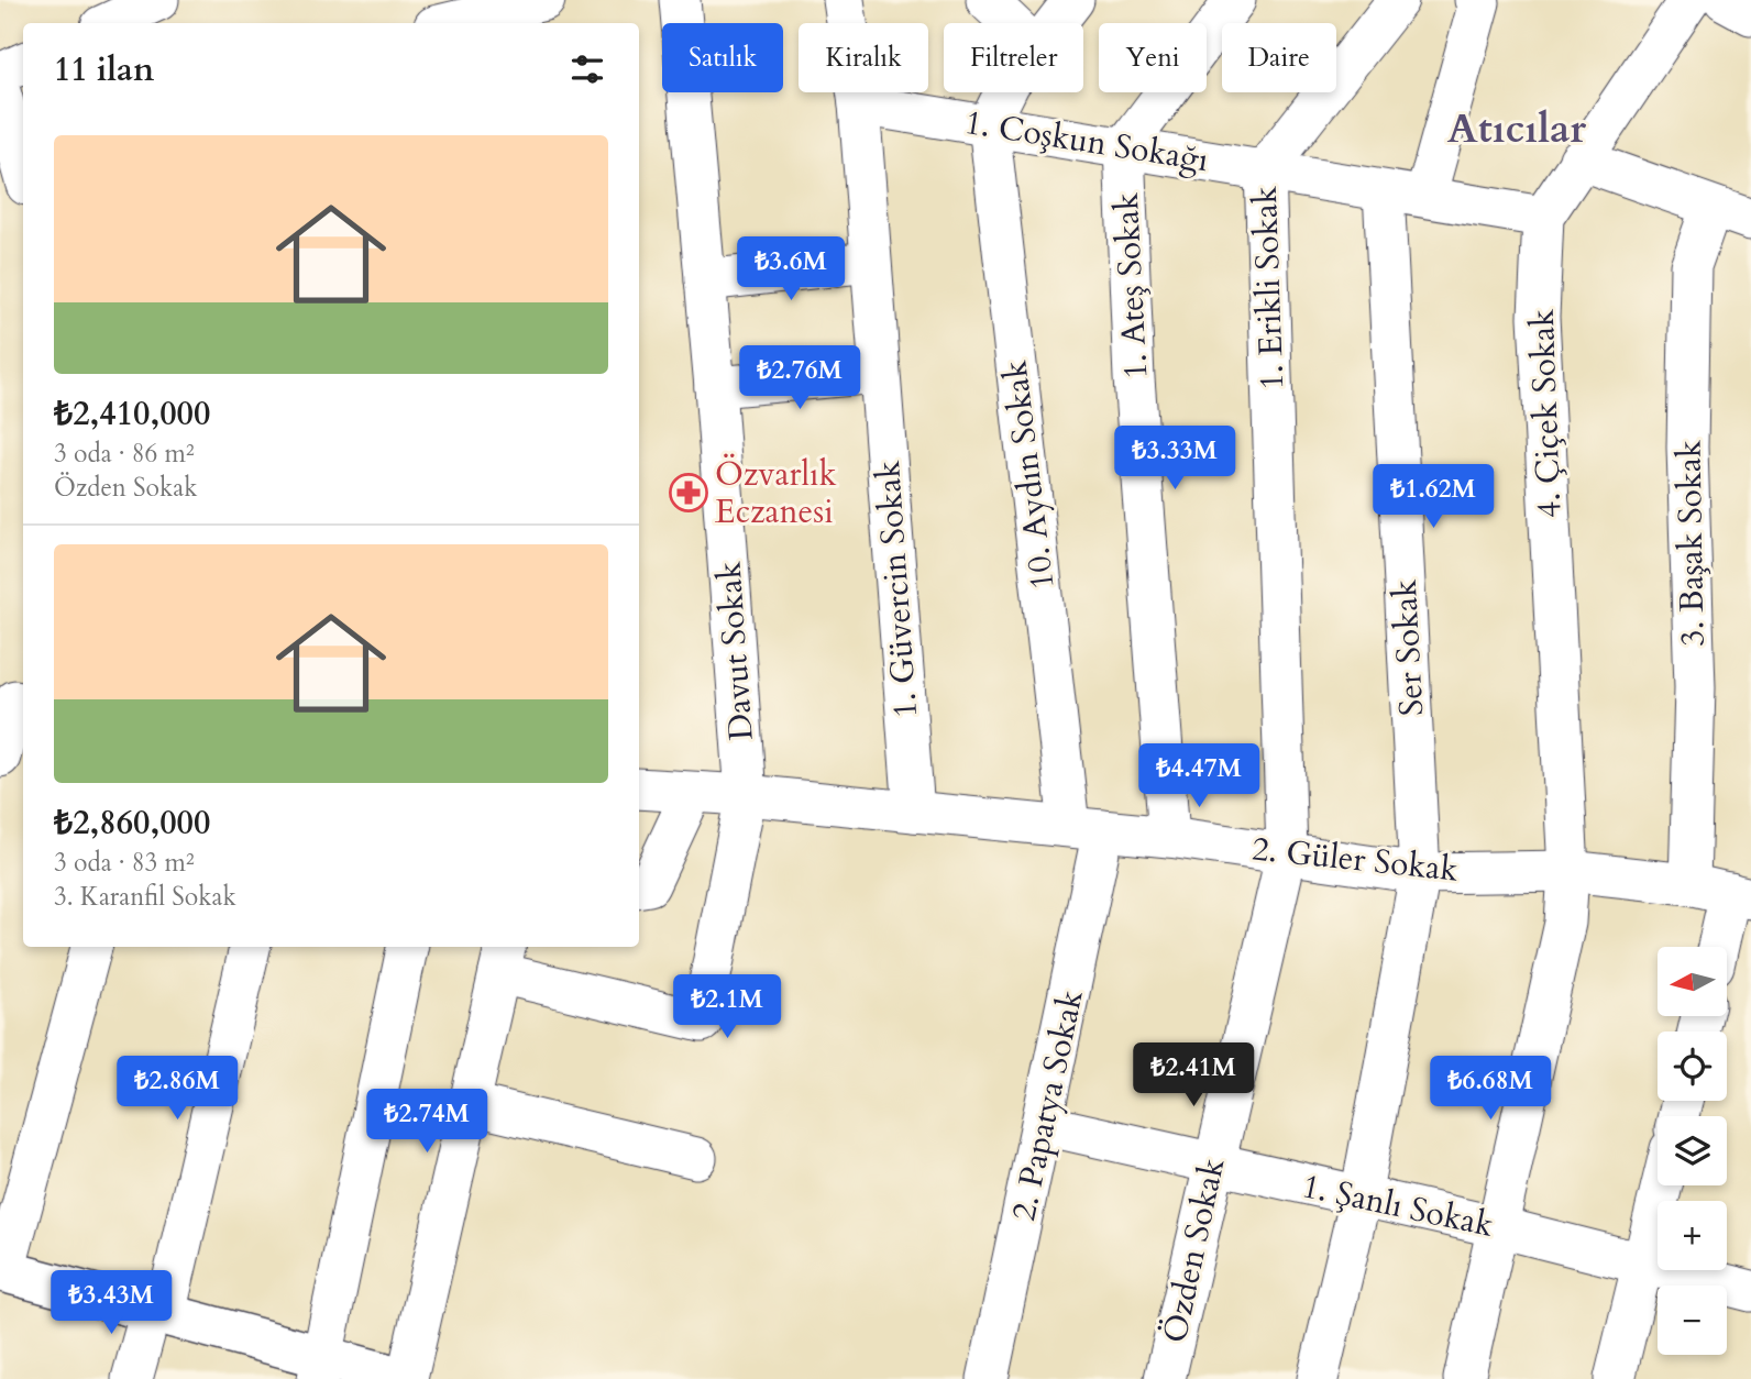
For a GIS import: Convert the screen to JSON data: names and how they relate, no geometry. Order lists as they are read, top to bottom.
{
  "streets": {
    "street": [
      "1. Coşkun Sokağı",
      "1. Ateş Sokak",
      "1. Erikli Sokak",
      "4. Çiçek Sokak",
      "10. Aydın Sokak",
      "3. Başak Sokak",
      "1. Güvercin Sokak",
      "Ser Sokak",
      "Davut Sokak",
      "2. Güler Sokak",
      "2. Papatya Sokak",
      "1. Şanlı Sokak",
      "Özden Sokak"
    ]
  },
  "crossings": [
    ["1. Coşkun Sokağı", "1. Ateş Sokak"],
    ["1. Coşkun Sokağı", "1. Erikli Sokak"],
    ["1. Coşkun Sokağı", "4. Çiçek Sokak"],
    ["1. Coşkun Sokağı", "10. Aydın Sokak"],
    ["1. Coşkun Sokağı", "1. Güvercin Sokak"],
    ["1. Coşkun Sokağı", "Ser Sokak"],
    ["1. Ateş Sokak", "2. Güler Sokak"],
    ["1. Erikli Sokak", "2. Güler Sokak"],
    ["1. Erikli Sokak", "Özden Sokak"],
    ["4. Çiçek Sokak", "2. Güler Sokak"],
    ["4. Çiçek Sokak", "1. Şanlı Sokak"],
    ["10. Aydın Sokak", "2. Güler Sokak"],
    ["10. Aydın Sokak", "2. Papatya Sokak"],
    ["3. Başak Sokak", "2. Güler Sokak"],
    ["1. Güvercin Sokak", "2. Güler Sokak"],
    ["Ser Sokak", "2. Güler Sokak"],
    ["Ser Sokak", "1. Şanlı Sokak"],
    ["Davut Sokak", "2. Güler Sokak"],
    ["2. Güler Sokak", "2. Papatya Sokak"],
    ["2. Güler Sokak", "Özden Sokak"],
    ["2. Papatya Sokak", "1. Şanlı Sokak"],
    ["1. Şanlı Sokak", "Özden Sokak"]
  ],
  "districts": ["Atıcılar"],
  "places": {
    "pharmacy": ["Özvarlık Eczanesi"]
  },
  "north": "left",
  "page": {
    "chip": [
      "Satılık",
      "Kiralık",
      "Filtreler",
      "Yeni",
      "Daire"
    ],
    "heading": "11 ilan",
    "list": [
      {
        "name": "₺2,410,000",
        "note": "3 oda · 86 m² · Özden Sokak"
      },
      {
        "name": "₺2,860,000",
        "note": "3 oda · 83 m² · 3. Karanfil Sokak"
      }
    ],
    "price": [
      "₺3.6M",
      "₺2.76M",
      "₺3.33M",
      "₺1.62M",
      "₺4.47M",
      "₺2.1M",
      "₺2.41M",
      "₺2.86M",
      "₺6.68M",
      "₺2.74M",
      "₺3.43M"
    ],
    "map_buttons": ["+", "−"]
  }
}
